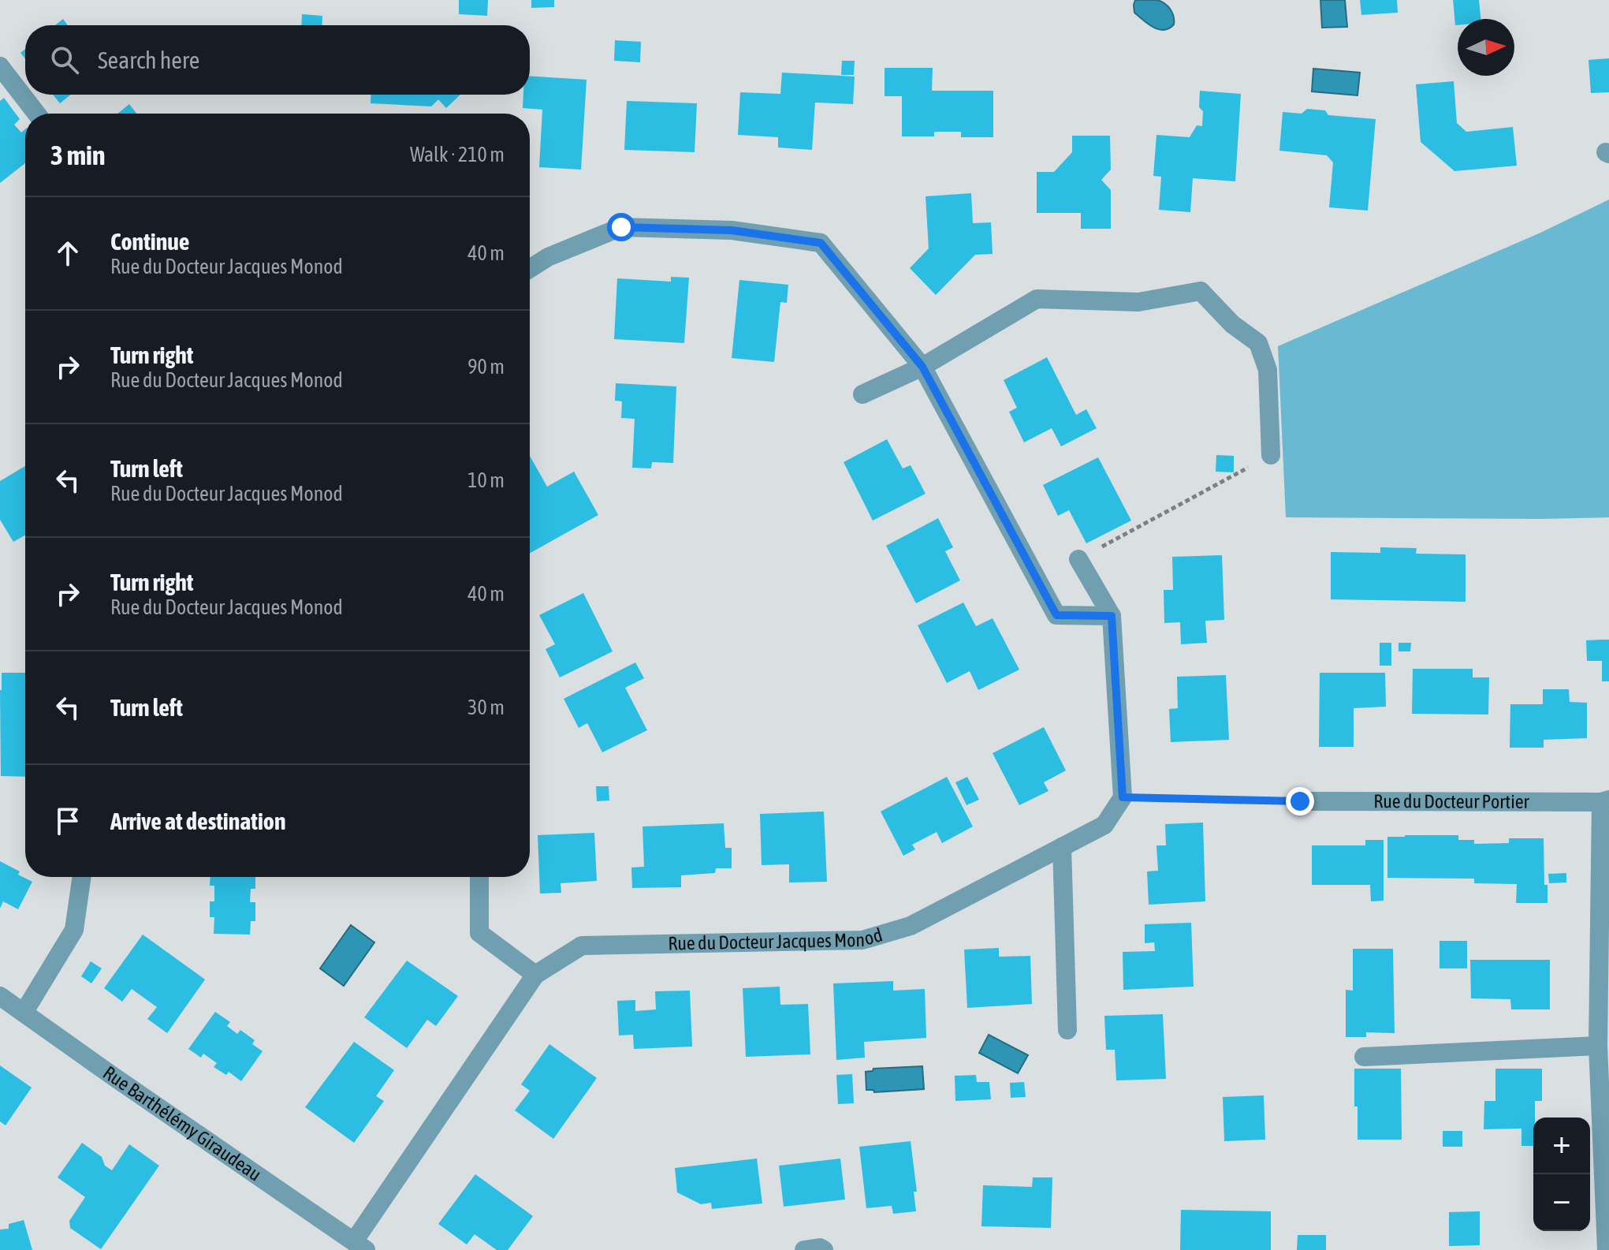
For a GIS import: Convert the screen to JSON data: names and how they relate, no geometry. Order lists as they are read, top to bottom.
{
  "streets": {
    "street": ["Rue du Docteur Portier", "Rue du Docteur Jacques Monod", "Rue Barthélémy Giraudeau"]
  },
  "crossings": [
    ["Rue du Docteur Jacques Monod", "Rue Barthélémy Giraudeau"]
  ],
  "north": "right",
  "page": {
    "search": "Search here",
    "heading": ["3 min", "Walk · 210 m"],
    "list": [
      ["Continue", "Rue du Docteur Jacques Monod", "40 m"],
      ["Turn right", "Rue du Docteur Jacques Monod", "90 m"],
      ["Turn left", "Rue du Docteur Jacques Monod", "10 m"],
      ["Turn right", "Rue du Docteur Jacques Monod", "40 m"],
      ["Turn left", "30 m"],
      "Arrive at destination"
    ],
    "map_buttons": ["+", "−"]
  }
}
